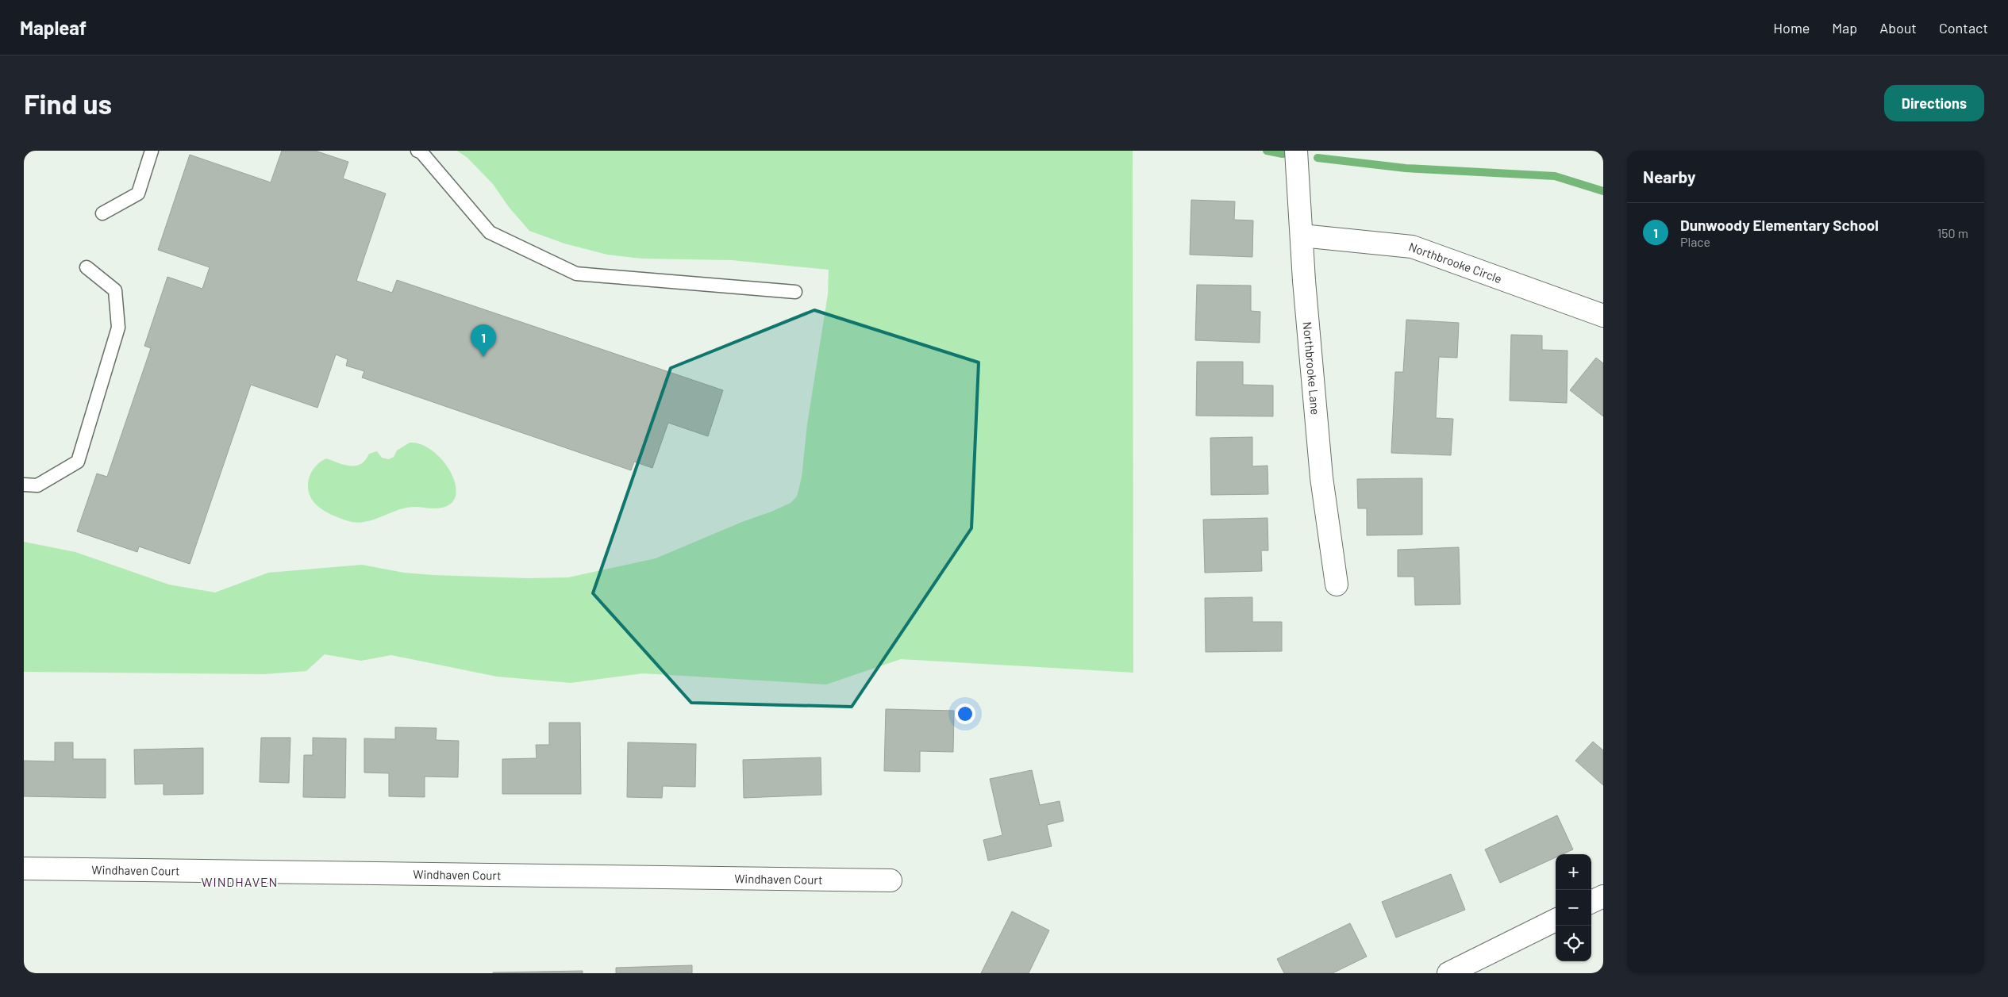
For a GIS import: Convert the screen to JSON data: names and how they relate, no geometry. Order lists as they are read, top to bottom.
{
  "streets": {
    "street": ["Northbrooke Circle", "Northbrooke Lane", "Windhaven Court"]
  },
  "crossings": [
    ["Northbrooke Circle", "Northbrooke Lane"]
  ],
  "districts": ["WINDHAVEN"],
  "page": {
    "header": "Mapleaf",
    "nav": [
      "Home",
      "Map",
      "About",
      "Contact"
    ],
    "buttons": "Directions",
    "title": "Find us",
    "heading": "Nearby",
    "list": [
      {
        "mark": "1",
        "name": "Dunwoody Elementary School",
        "note": "Place",
        "value": "150 m"
      }
    ],
    "pins": "1",
    "map_buttons": ["+", "−"]
  }
}
